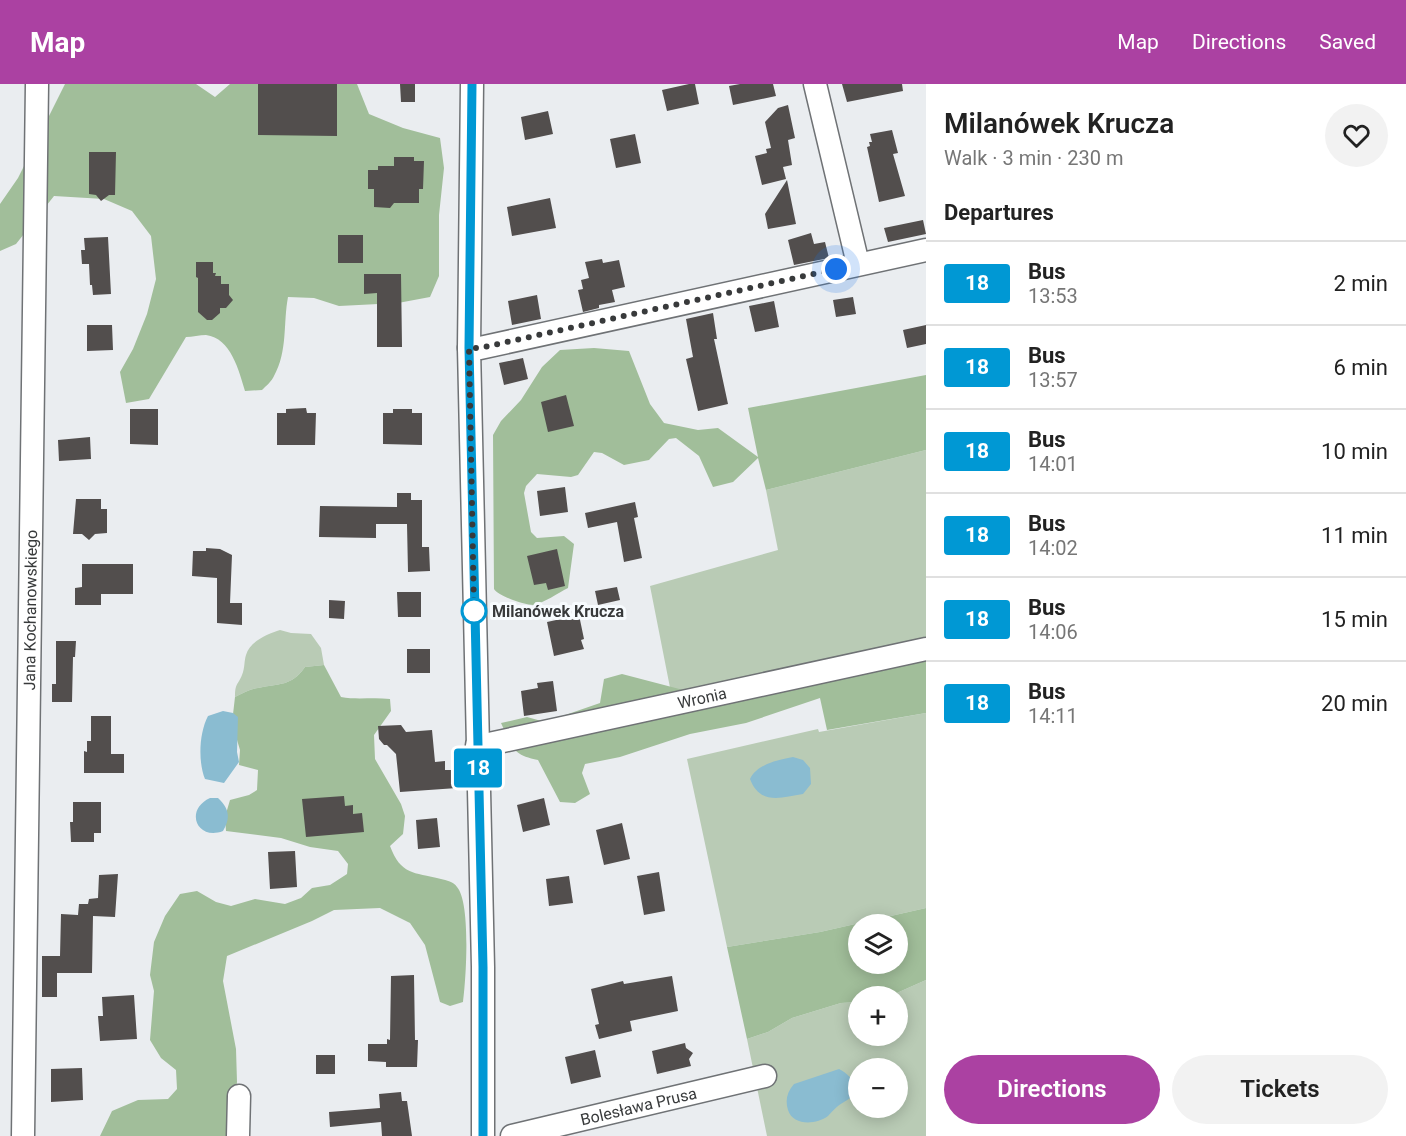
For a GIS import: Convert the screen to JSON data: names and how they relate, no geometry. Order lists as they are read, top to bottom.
{
  "streets": {
    "street": ["Jana Kochanowskiego", "Wronia", "Bolesława Prusa"]
  },
  "places": ["Milanówek Krucza"],
  "lines": ["bus line 18"],
  "page": {
    "header": "Map",
    "nav": ["Map", "Directions", "Saved"],
    "on_map": "18",
    "heading": [
      ["Milanówek Krucza", "Walk · 3 min · 230 m"],
      "Departures"
    ],
    "list": [
      {
        "mark": "18",
        "name": "Bus",
        "note": "13:53",
        "value": "2 min"
      },
      {
        "mark": "18",
        "name": "Bus",
        "note": "13:57",
        "value": "6 min"
      },
      {
        "mark": "18",
        "name": "Bus",
        "note": "14:01",
        "value": "10 min"
      },
      {
        "mark": "18",
        "name": "Bus",
        "note": "14:02",
        "value": "11 min"
      },
      {
        "mark": "18",
        "name": "Bus",
        "note": "14:06",
        "value": "15 min"
      },
      {
        "mark": "18",
        "name": "Bus",
        "note": "14:11",
        "value": "20 min"
      }
    ],
    "map_buttons": ["+", "−"],
    "buttons": ["Directions", "Tickets"]
  }
}
